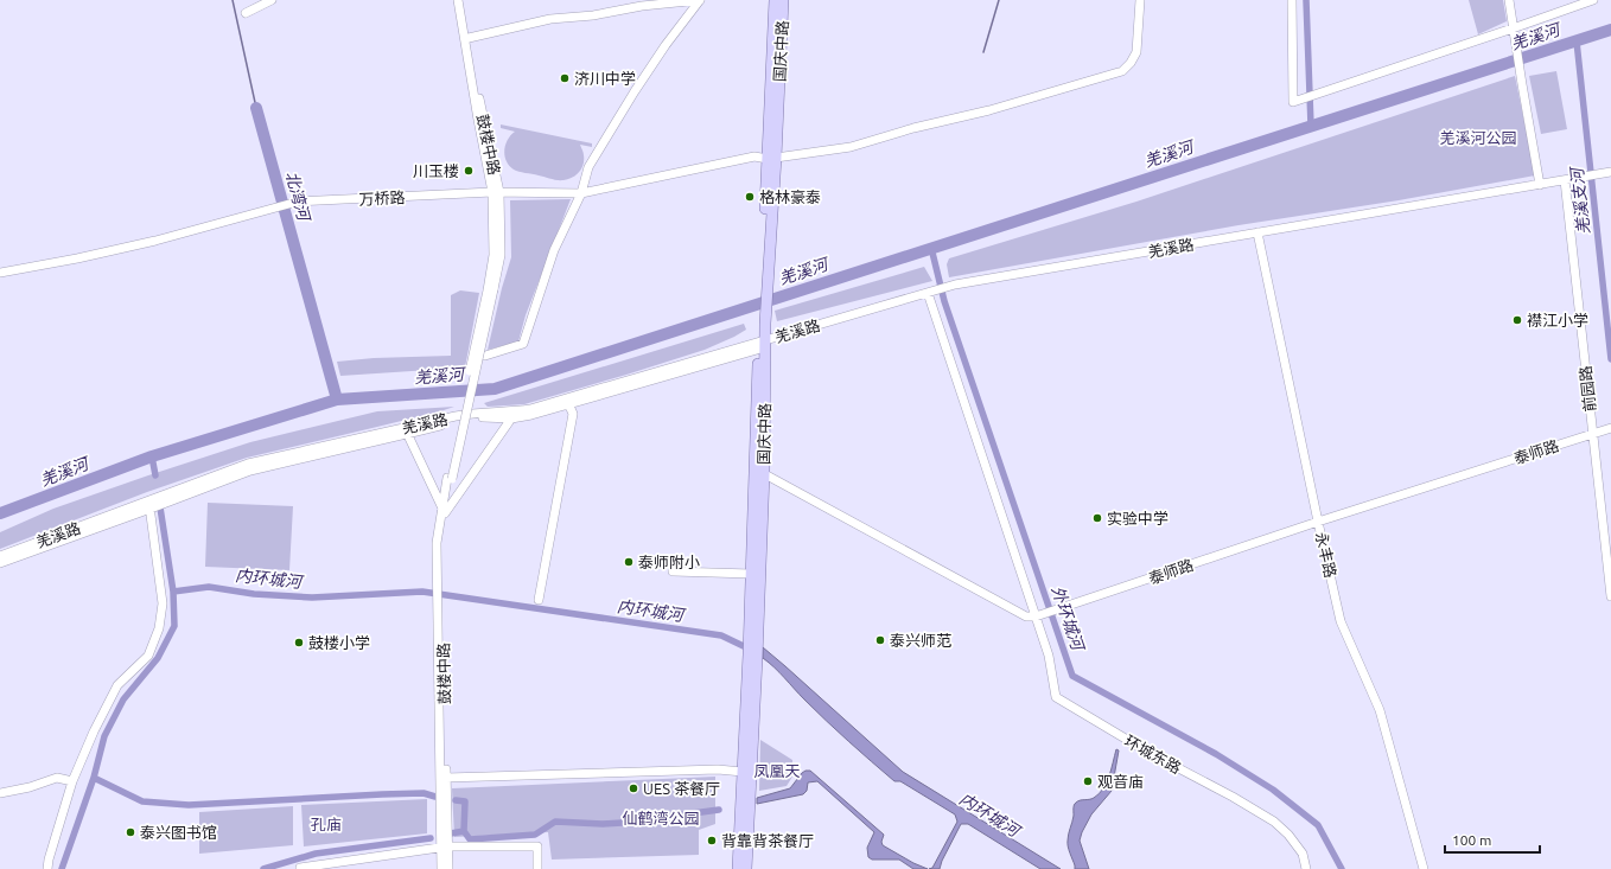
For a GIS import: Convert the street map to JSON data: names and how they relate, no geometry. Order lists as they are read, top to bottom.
{
  "streets": {
    "main road": ["国庆中路"],
    "street": [
      "鼓楼中路",
      "万桥路",
      "羌溪路",
      "前园路",
      "泰师路",
      "永丰路",
      "环城东路"
    ]
  },
  "crossings": [
    ["国庆中路", "万桥路"],
    ["国庆中路", "羌溪路"],
    ["鼓楼中路", "万桥路"],
    ["羌溪路", "前园路"],
    ["羌溪路", "永丰路"],
    ["羌溪路", "环城东路"],
    ["前园路", "泰师路"],
    ["泰师路", "永丰路"],
    ["泰师路", "环城东路"]
  ],
  "water": [
    "羌溪河",
    "北湾河",
    "羌溪支河",
    "内环城河",
    "外环城河"
  ],
  "parks": [
    "羌溪河公园",
    "凤凰天",
    "仙鹤湾公园",
    "孔庙"
  ],
  "places": [
    "济川中学",
    "川玉楼",
    "格林豪泰",
    "襟江小学",
    "实验中学",
    "泰师附小",
    "泰兴师范",
    "鼓楼小学",
    "观音庙",
    "UES 茶餐厅",
    "泰兴图书馆",
    "背靠背茶餐厅"
  ],
  "scale_bar": "100 m"
}
